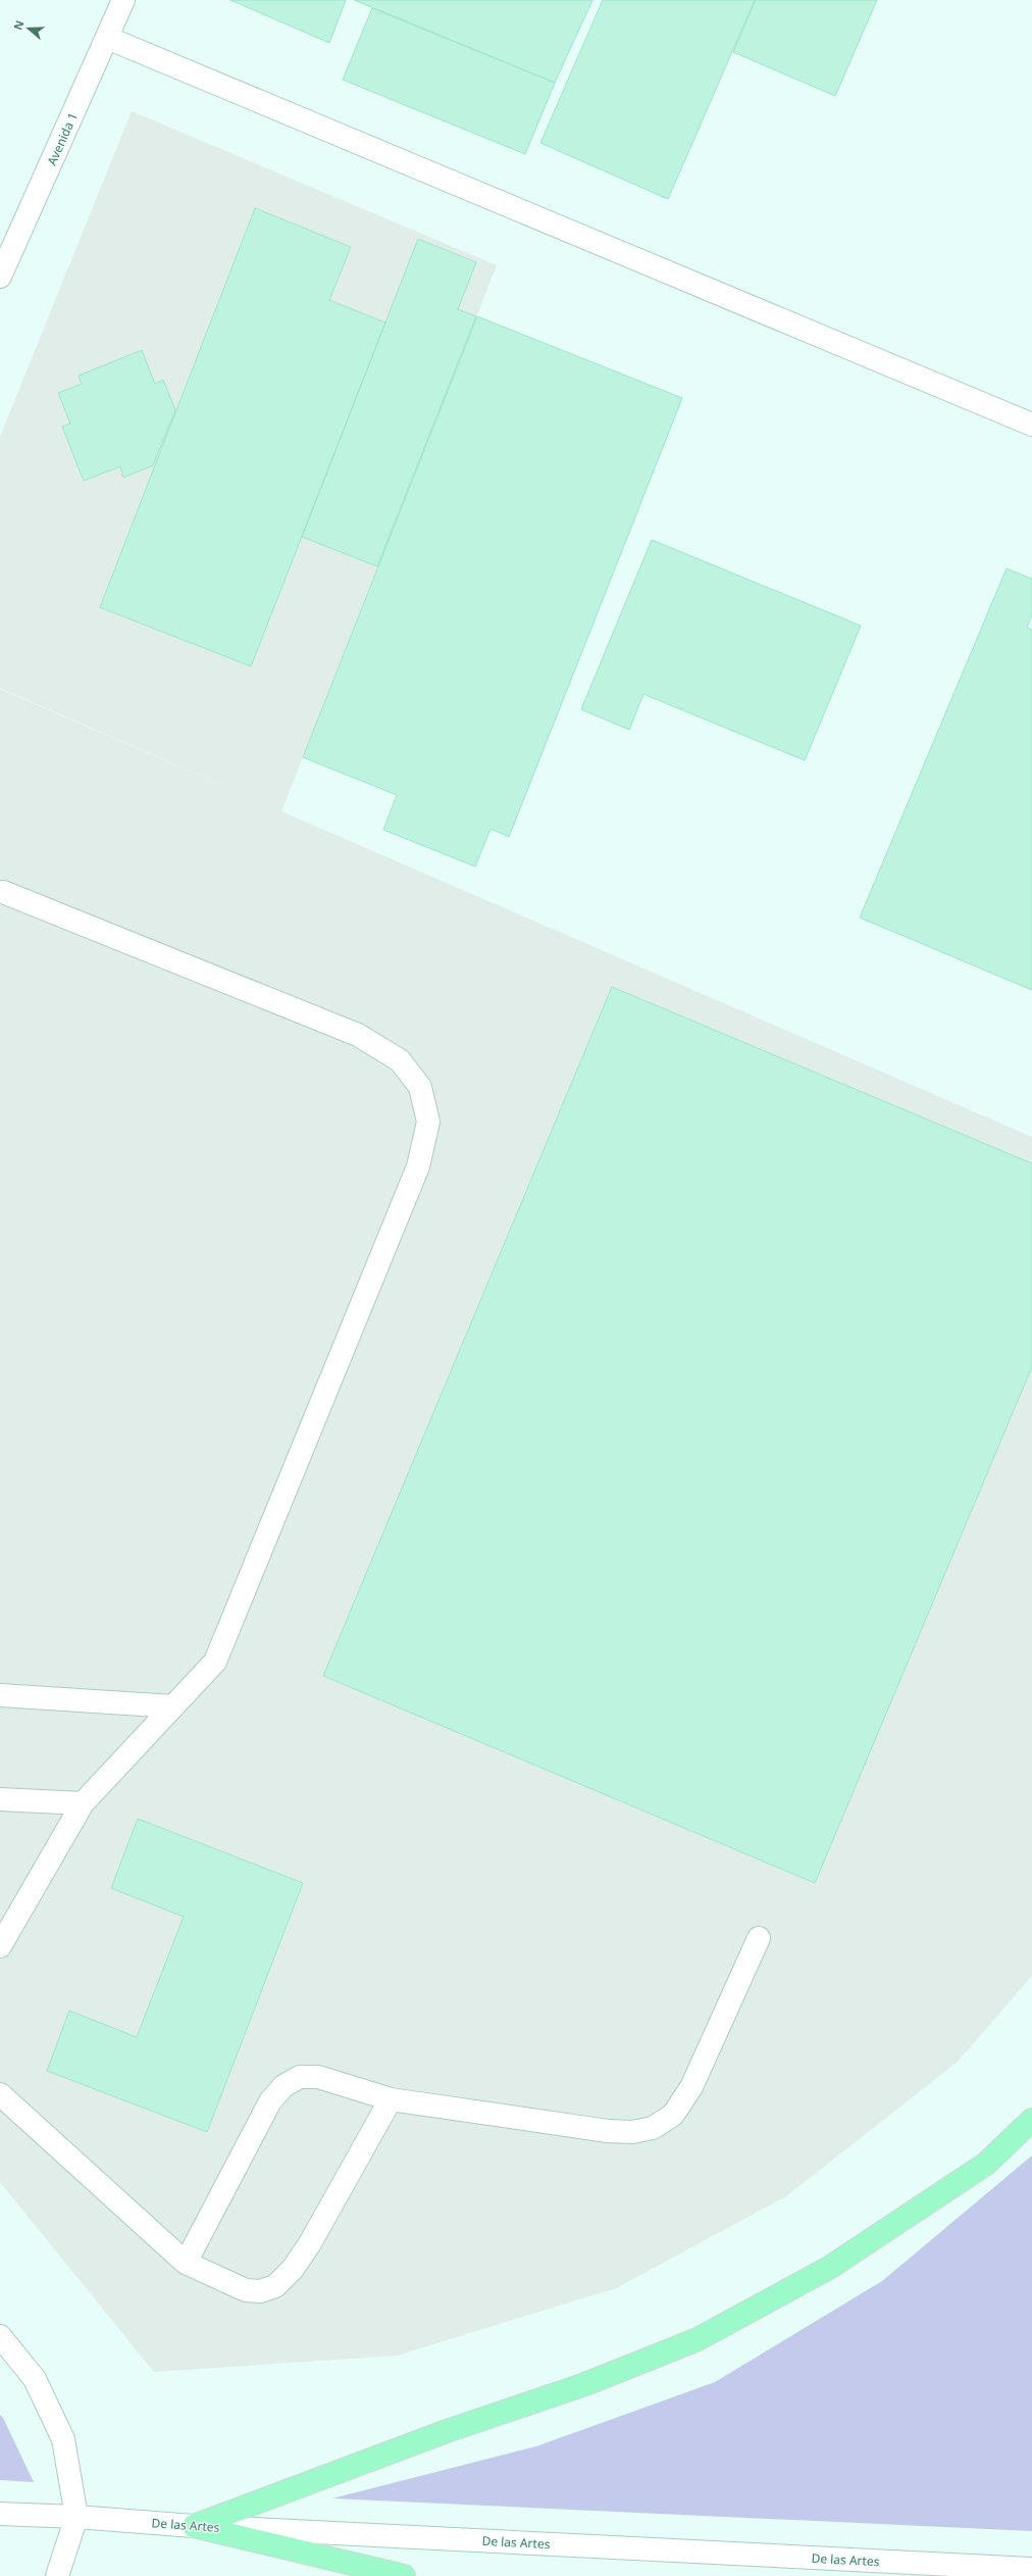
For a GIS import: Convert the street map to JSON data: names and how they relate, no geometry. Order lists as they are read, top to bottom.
{
  "streets": {
    "street": ["Avenida 1", "De las Artes"]
  },
  "north": "left"
}
